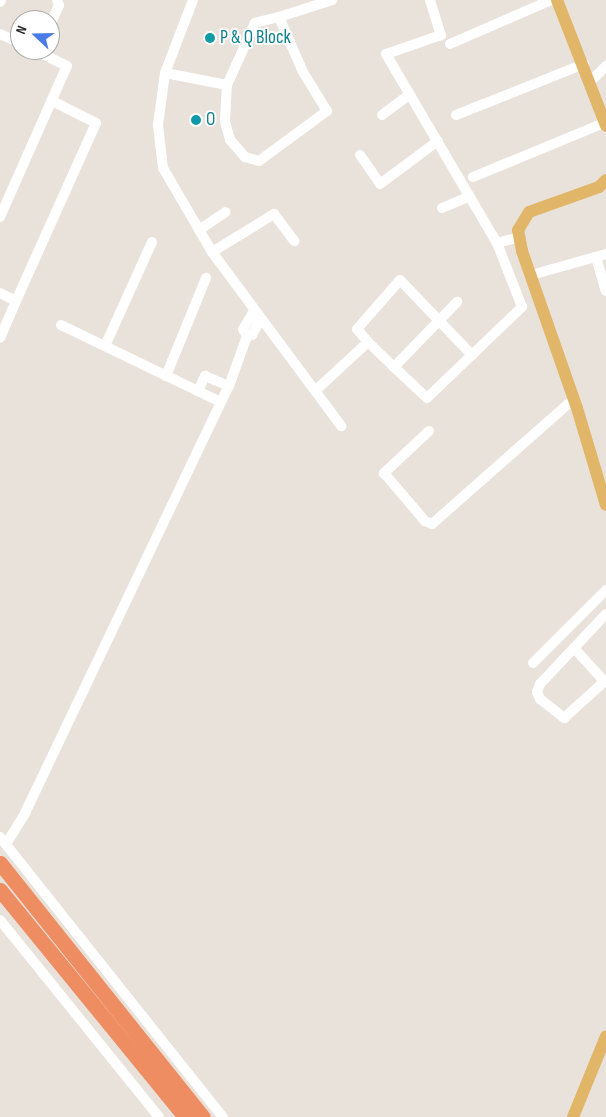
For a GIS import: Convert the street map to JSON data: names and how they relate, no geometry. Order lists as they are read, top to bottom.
{
  "places": ["P & Q Block", "O"],
  "north": "left"
}
